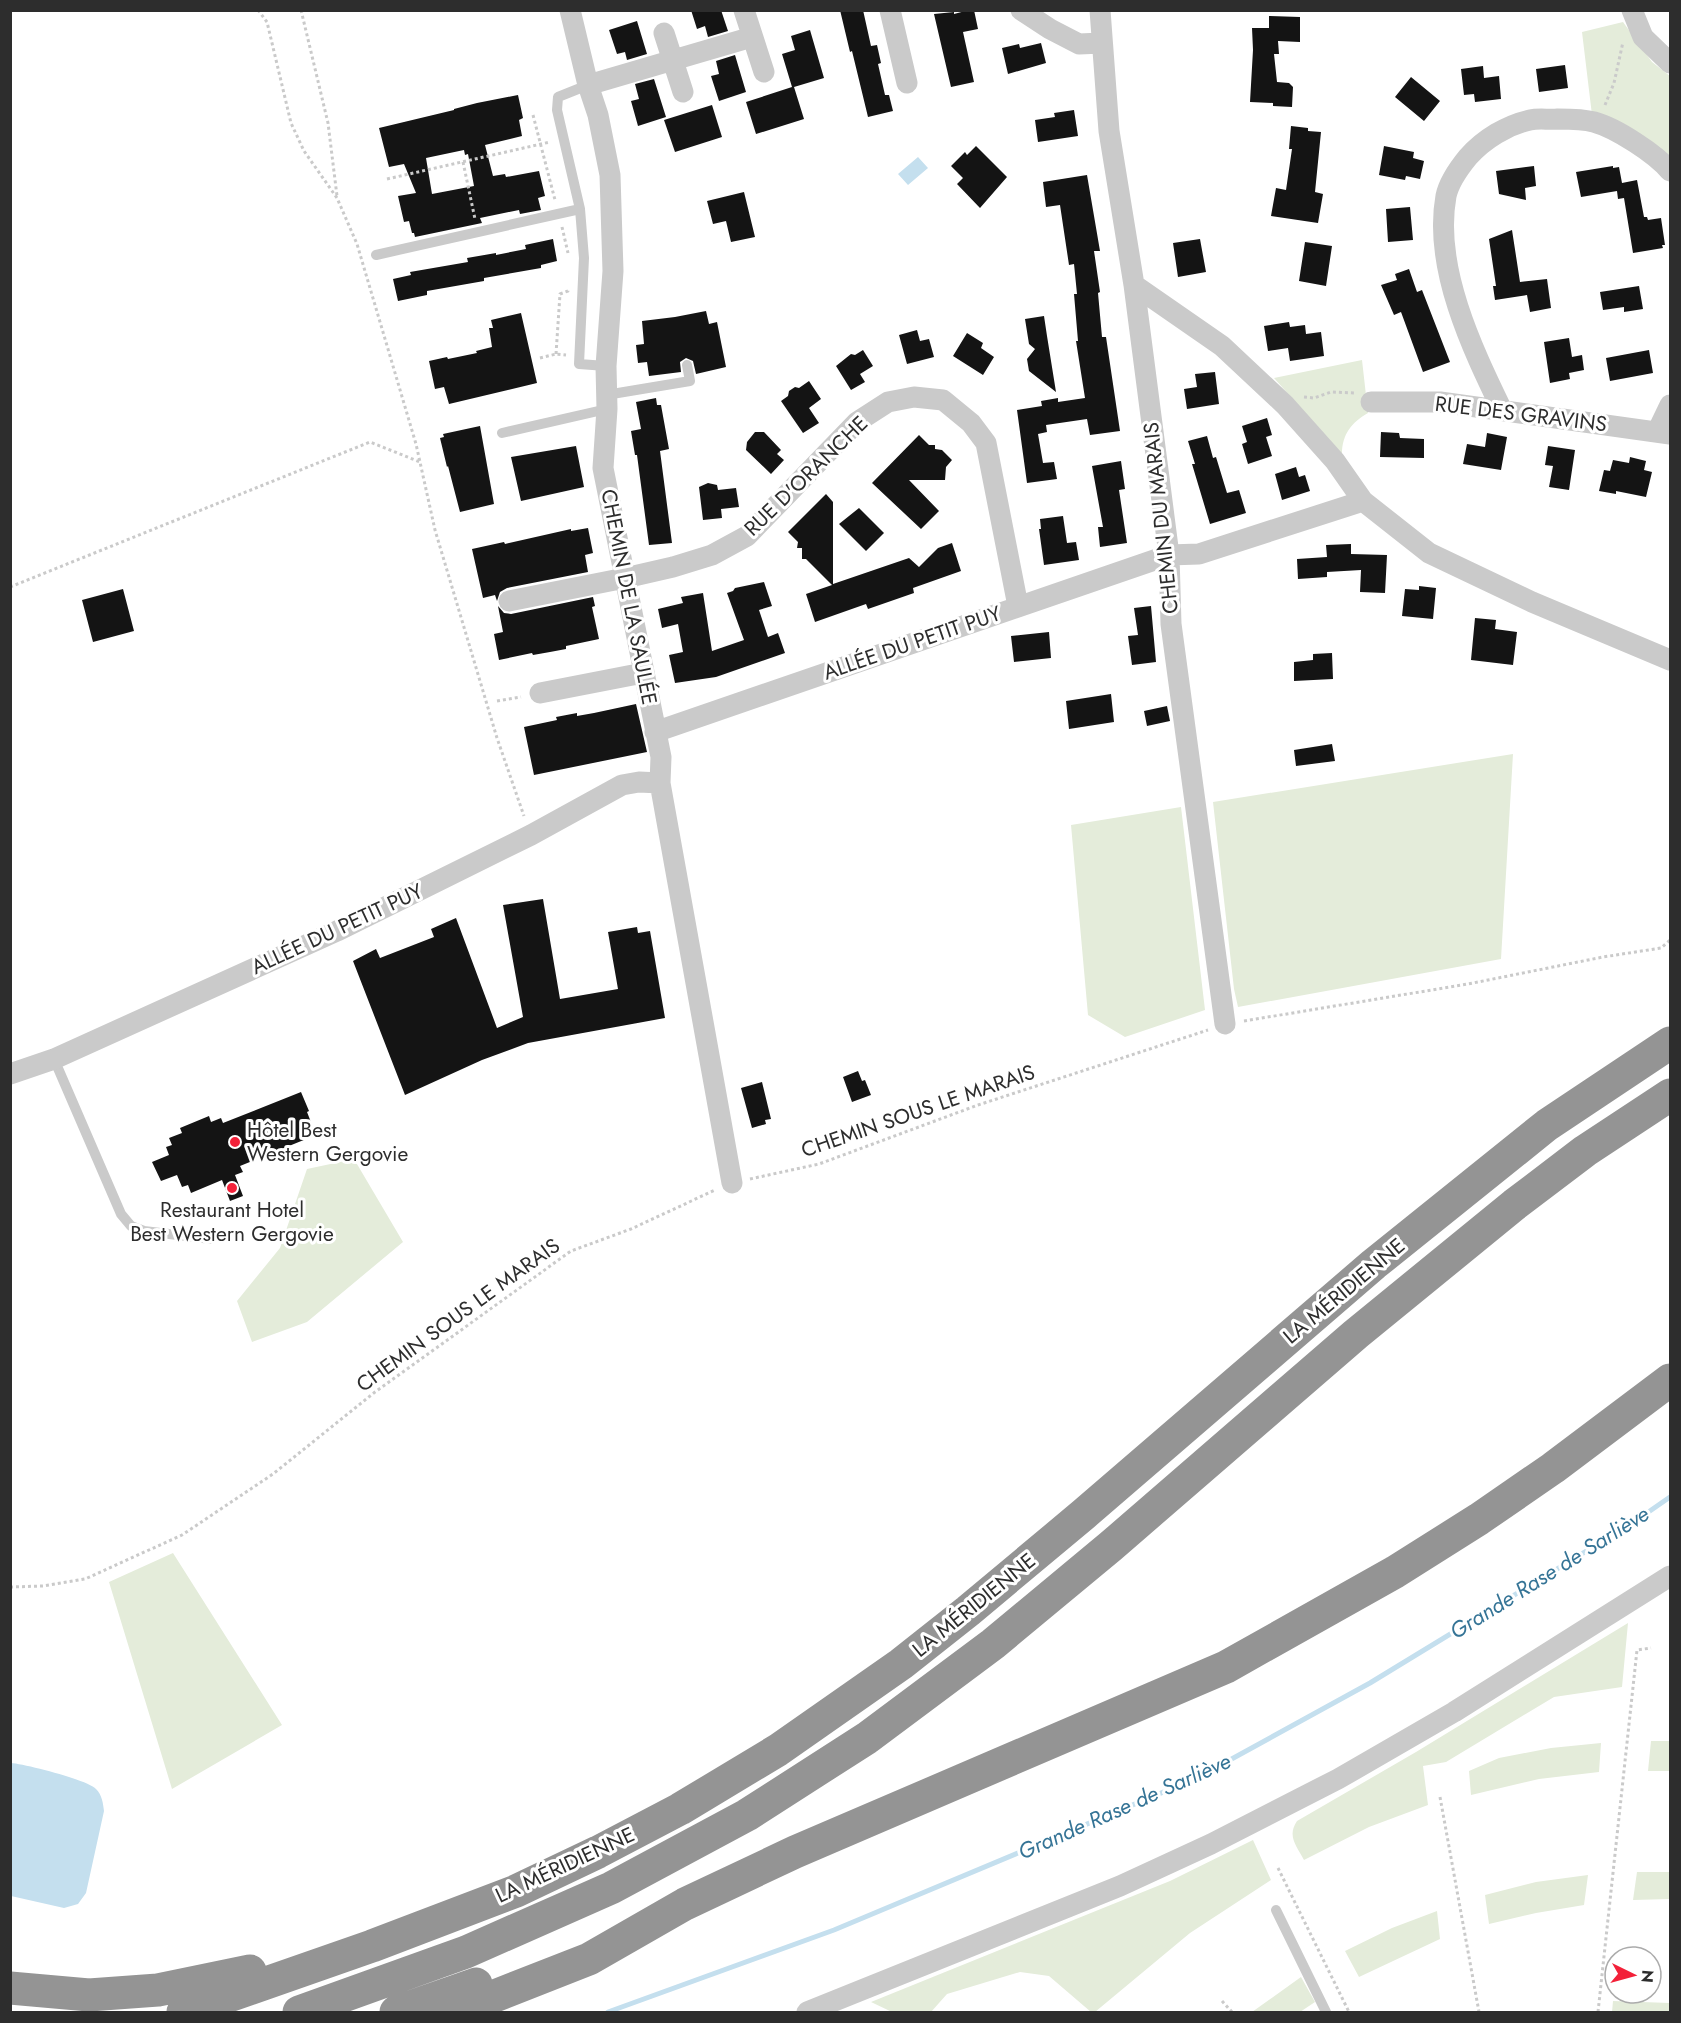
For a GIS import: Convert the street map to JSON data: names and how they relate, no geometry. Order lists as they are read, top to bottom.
{
  "streets": {
    "highway": ["LA MÉRIDIENNE"],
    "street": [
      "RUE DES GRAVINS",
      "RUE D'ORANCHE",
      "CHEMIN DU MARAIS",
      "CHEMIN DE LA SAULÉE",
      "ALLÉE DU PETIT PUY"
    ],
    "path": ["CHEMIN SOUS LE MARAIS"]
  },
  "crossings": [
    ["RUE D'ORANCHE", "CHEMIN DE LA SAULÉE"],
    ["RUE D'ORANCHE", "ALLÉE DU PETIT PUY"],
    ["CHEMIN DU MARAIS", "ALLÉE DU PETIT PUY"],
    ["CHEMIN DU MARAIS", "CHEMIN SOUS LE MARAIS"],
    ["CHEMIN DE LA SAULÉE", "ALLÉE DU PETIT PUY"],
    ["CHEMIN DE LA SAULÉE", "CHEMIN SOUS LE MARAIS"]
  ],
  "water": ["Grande Rase de Sarliève"],
  "places": ["Hôtel Best Western Gergovie", "Restaurant Hotel Best Western Gergovie"],
  "north": "right"
}
